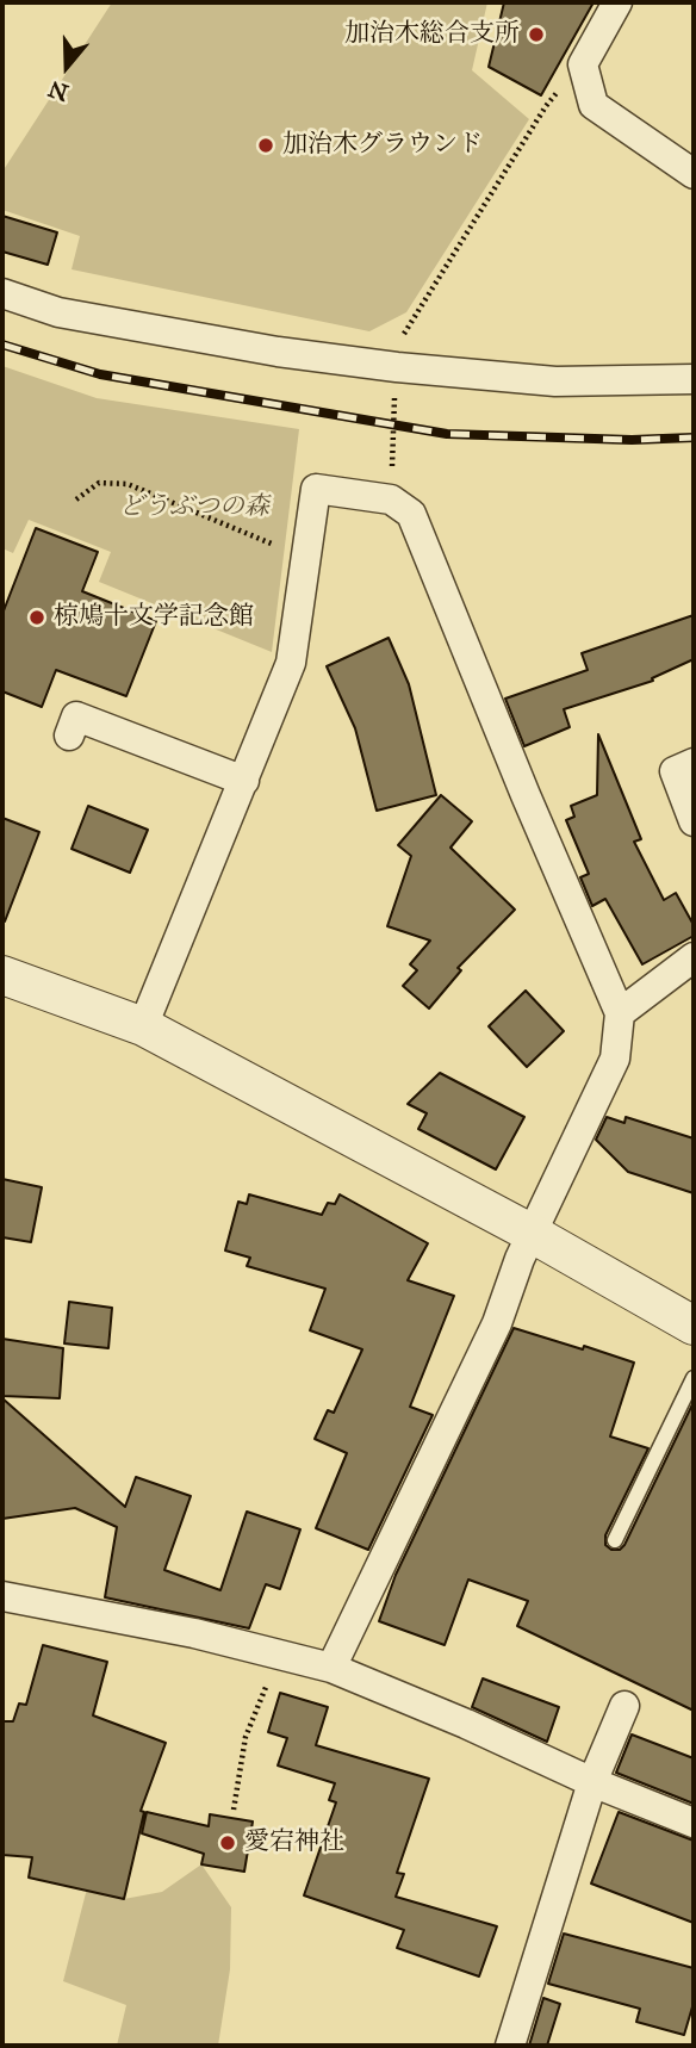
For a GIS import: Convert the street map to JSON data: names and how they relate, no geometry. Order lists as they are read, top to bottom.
{
  "parks": ["どうぶつの森"],
  "places": [
    "加治木総合支所",
    "加治木グラウンド",
    "椋鳩十文学記念館",
    "愛宕神社"
  ],
  "north": "bottom"
}
